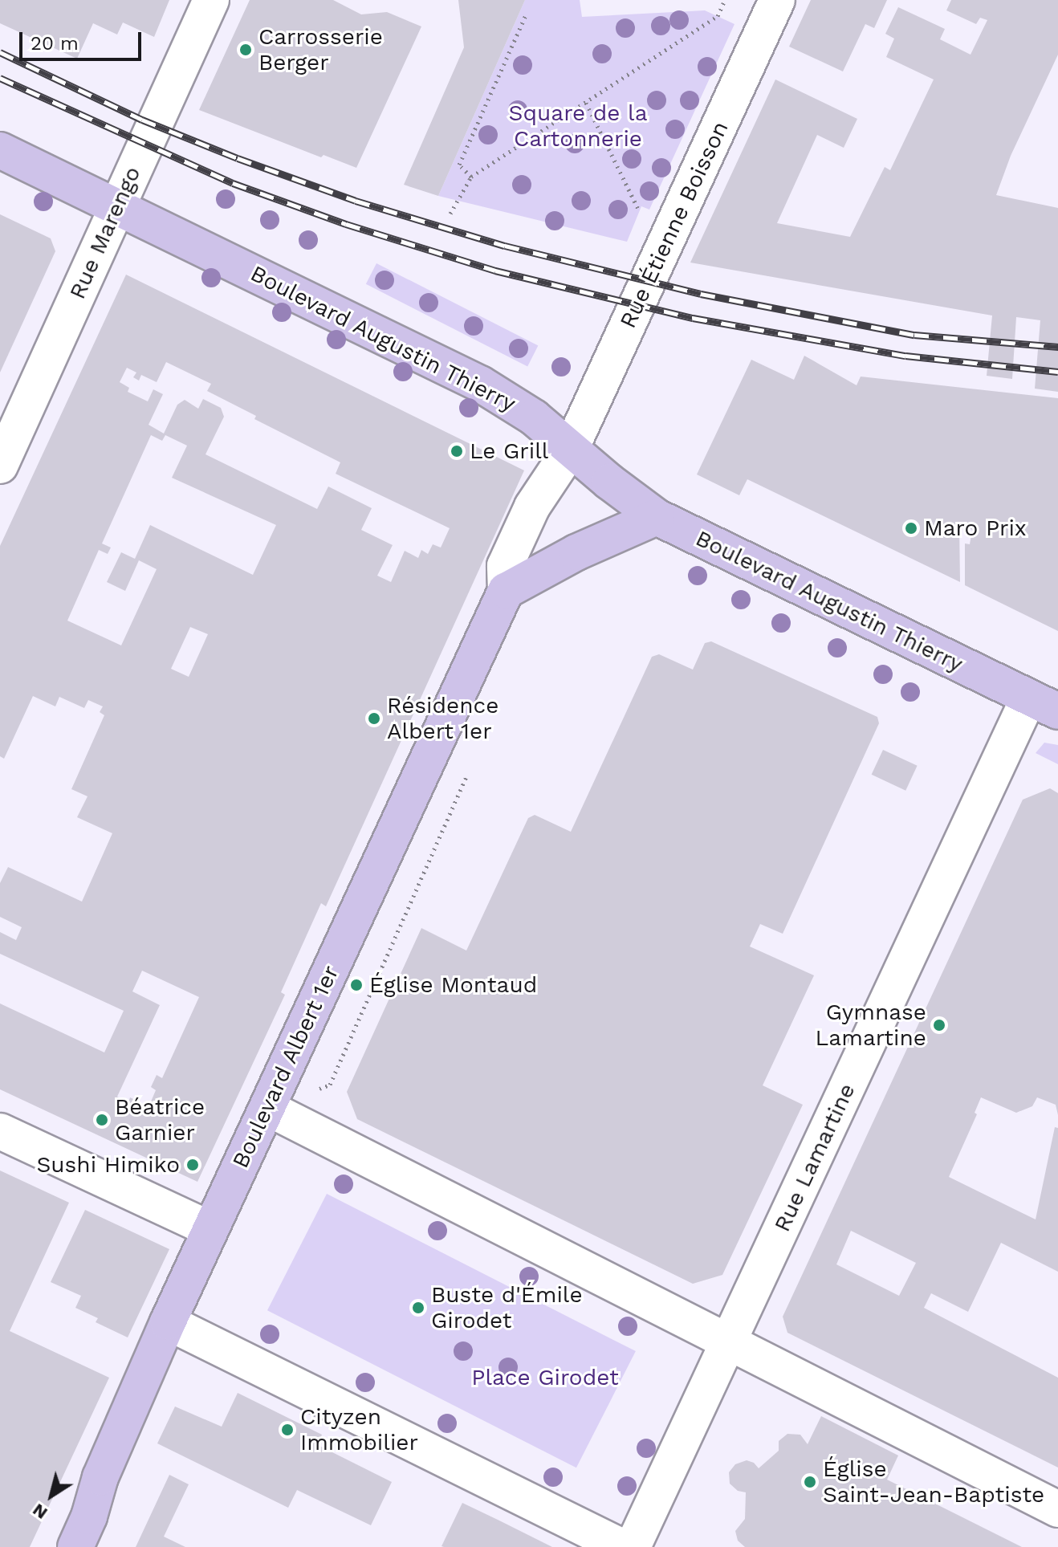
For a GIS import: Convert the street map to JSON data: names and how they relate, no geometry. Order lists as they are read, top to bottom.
{
  "streets": {
    "main road": ["Boulevard Augustin Thierry", "Boulevard Albert 1er"],
    "street": ["Rue Étienne Boisson", "Rue Marengo", "Rue Lamartine"]
  },
  "crossings": [
    ["Rue Étienne Boisson", "Boulevard Augustin Thierry"],
    ["Rue Étienne Boisson", "Boulevard Albert 1er"],
    ["Rue Marengo", "Boulevard Augustin Thierry"],
    ["Boulevard Augustin Thierry", "Boulevard Albert 1er"],
    ["Boulevard Augustin Thierry", "Rue Lamartine"]
  ],
  "parks": ["Square de la Cartonnerie", "Place Girodet"],
  "places": [
    "Carrosserie Berger",
    "Le Grill",
    "Maro Prix",
    "Résidence Albert 1er",
    "Église Montaud",
    "Gymnase Lamartine",
    "Béatrice Garnier",
    "Sushi Himiko",
    "Buste d'Émile Girodet",
    "Cityzen Immobilier",
    "Église Saint-Jean-Baptiste"
  ],
  "scale_bar": "20 m",
  "north": "bottom left"
}
